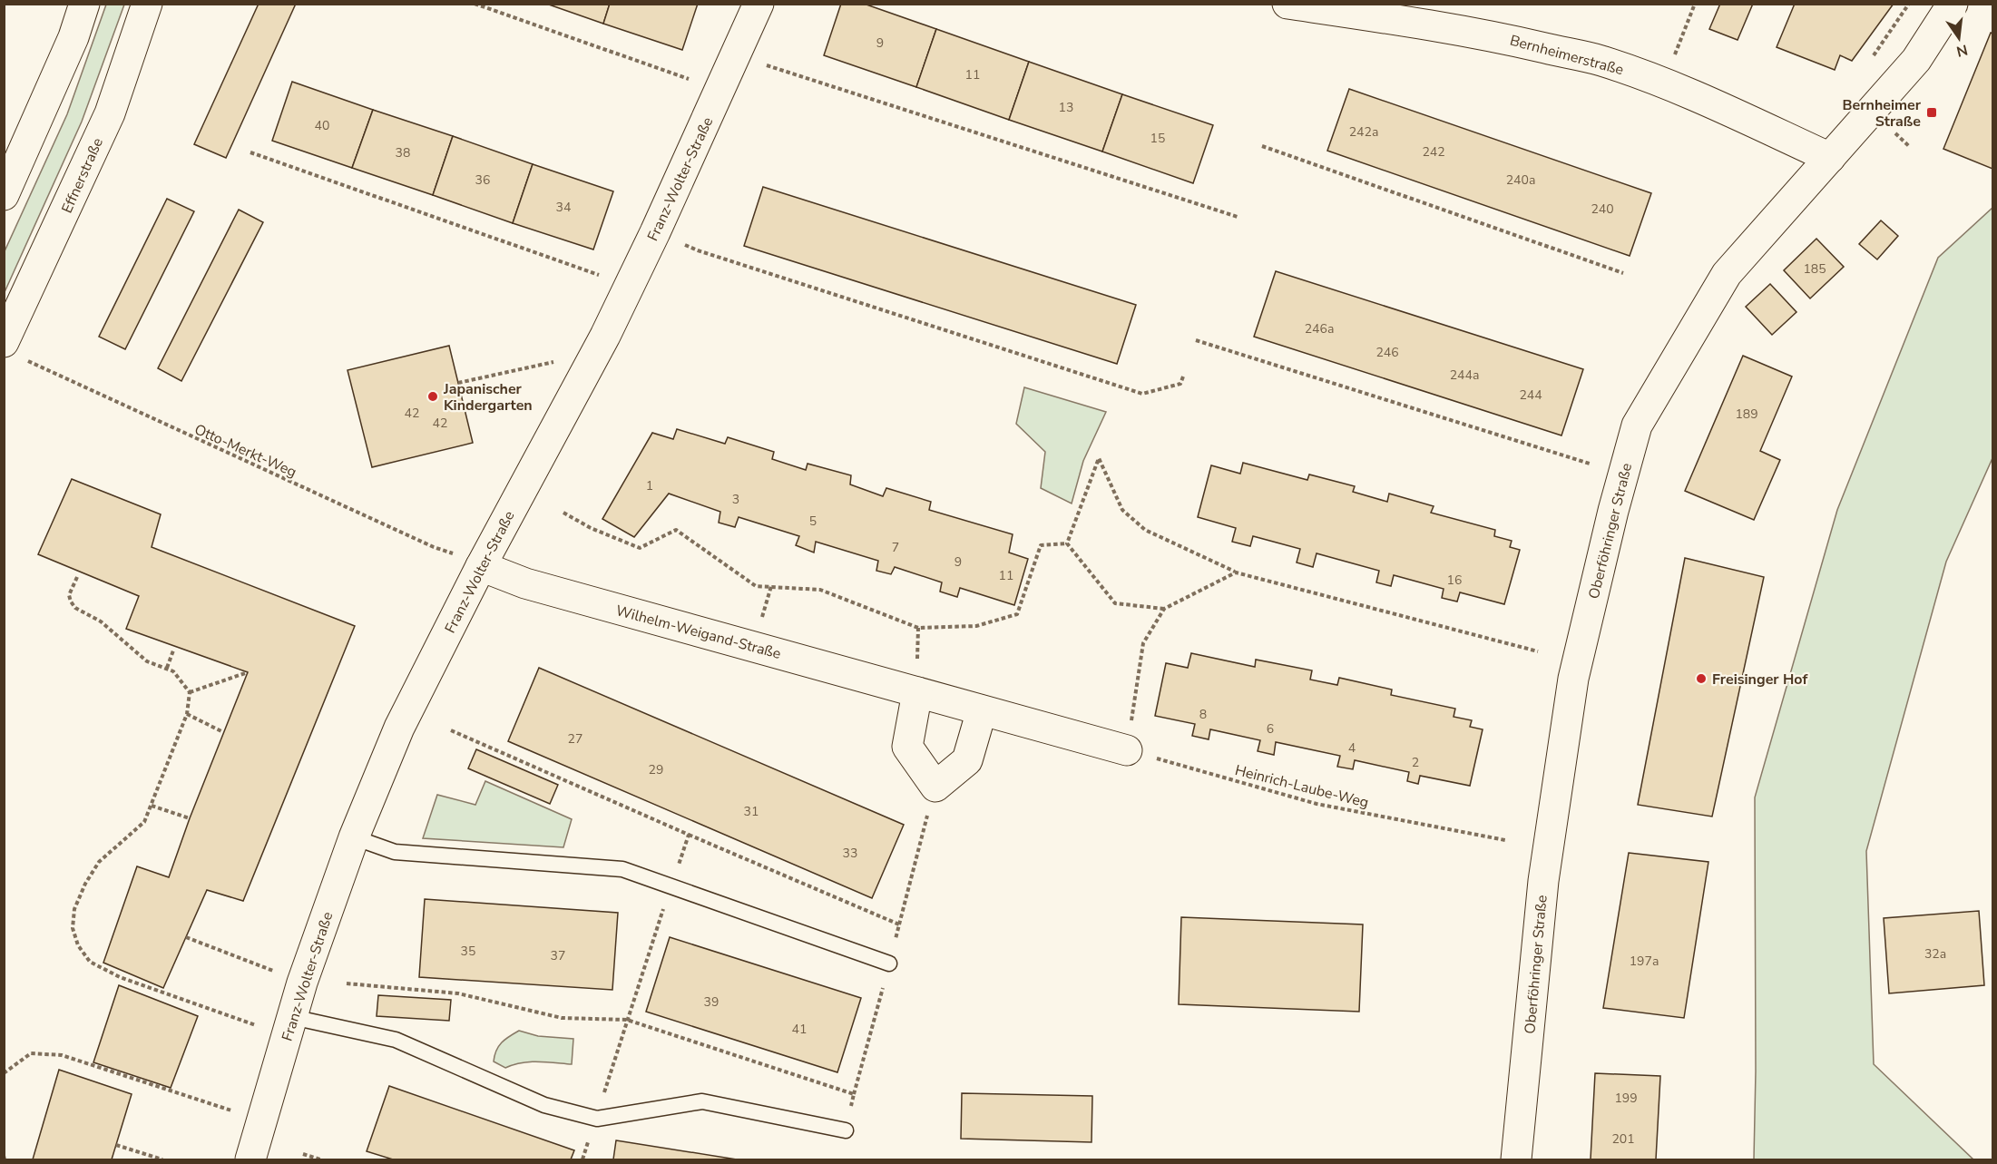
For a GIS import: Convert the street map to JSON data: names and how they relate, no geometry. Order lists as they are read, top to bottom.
{
  "streets": {
    "main road": [
      "Bernheimerstraße",
      "Effnerstraße",
      "Franz-Wolter-Straße",
      "Oberföhringer Straße",
      "Wilhelm-Weigand-Straße"
    ],
    "path": ["Otto-Merkt-Weg", "Heinrich-Laube-Weg"]
  },
  "crossings": [
    ["Bernheimerstraße", "Oberföhringer Straße"],
    ["Effnerstraße", "Otto-Merkt-Weg"],
    ["Franz-Wolter-Straße", "Otto-Merkt-Weg"],
    ["Franz-Wolter-Straße", "Wilhelm-Weigand-Straße"],
    ["Otto-Merkt-Weg", "Wilhelm-Weigand-Straße"],
    ["Wilhelm-Weigand-Straße", "Heinrich-Laube-Weg"]
  ],
  "places": {
    "transit": ["Bernheimer Straße"],
    "other": ["Japanischer Kindergarten", "Freisinger Hof"]
  },
  "house_numbers": [
    "9",
    "11",
    "13",
    "40",
    "242a",
    "15",
    "242",
    "38",
    "36",
    "240a",
    "34",
    "240",
    "185",
    "246a",
    "246",
    "244a",
    "244",
    "42",
    "189",
    "42",
    "1",
    "3",
    "5",
    "7",
    "9",
    "11",
    "16",
    "8",
    "6",
    "27",
    "4",
    "2",
    "29",
    "31",
    "33",
    "35",
    "32a",
    "37",
    "197a",
    "39",
    "41",
    "199",
    "201"
  ],
  "north": "bottom"
}
